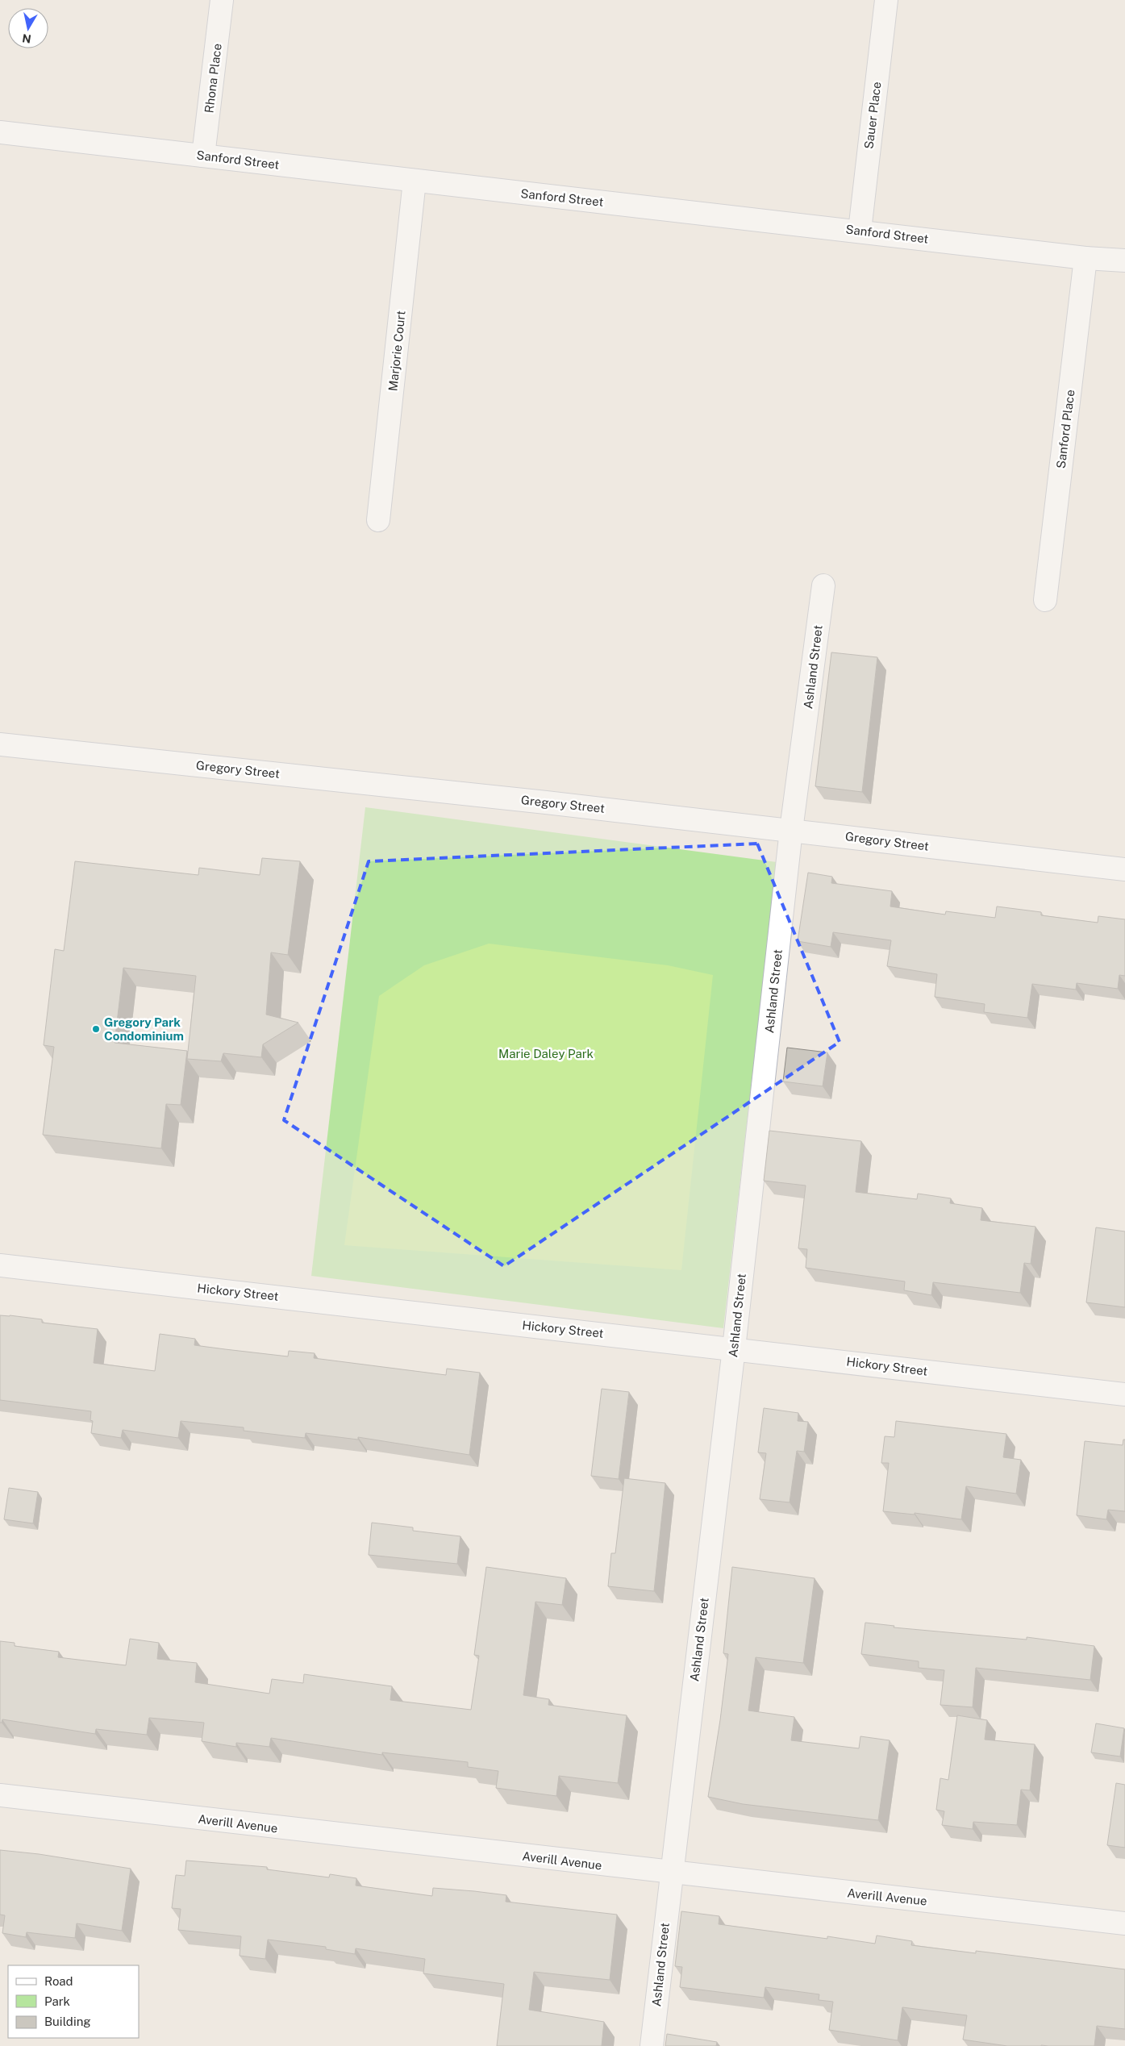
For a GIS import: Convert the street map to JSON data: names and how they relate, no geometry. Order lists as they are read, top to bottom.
{
  "streets": {
    "street": [
      "Rhona Place",
      "Sauer Place",
      "Sanford Street",
      "Marjorie Court",
      "Sanford Place",
      "Ashland Street",
      "Gregory Street",
      "Hickory Street",
      "Averill Avenue"
    ]
  },
  "crossings": [
    ["Rhona Place", "Sanford Street"],
    ["Sauer Place", "Sanford Street"],
    ["Sanford Street", "Marjorie Court"],
    ["Sanford Street", "Sanford Place"],
    ["Ashland Street", "Gregory Street"],
    ["Ashland Street", "Hickory Street"],
    ["Ashland Street", "Averill Avenue"]
  ],
  "parks": ["Marie Daley Park"],
  "places": ["Gregory Park Condominium"],
  "legend": ["Road", "Park", "Building"],
  "north": "bottom"
}
